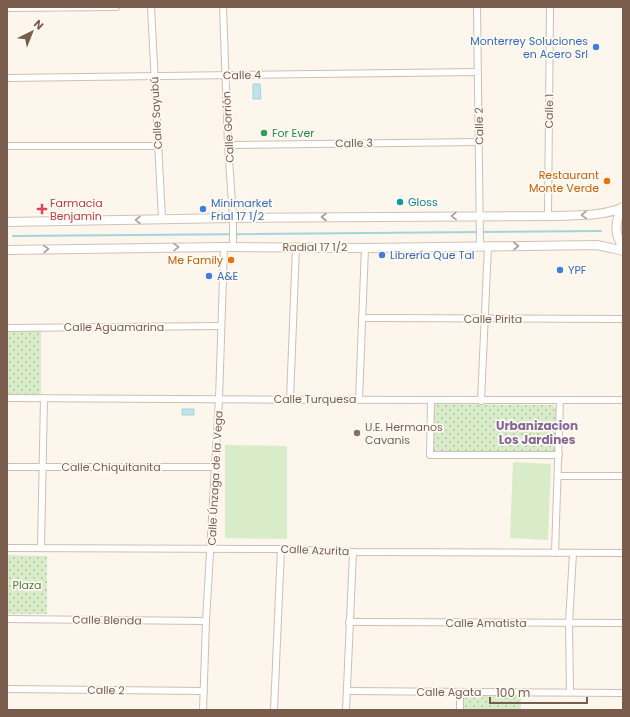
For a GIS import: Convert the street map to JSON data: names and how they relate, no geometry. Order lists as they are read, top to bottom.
{
  "streets": {
    "main road": ["Radial 17 1/2"],
    "street": [
      "Calle 4",
      "Calle 1",
      "Calle Sayubú",
      "Calle 2",
      "Calle Gorrión",
      "Calle 3",
      "Calle Pirita",
      "Calle Aguamarina",
      "Calle Turquesa",
      "Calle Chiquitanita",
      "Calle Únzaga de la Vega",
      "Calle Azurita",
      "Calle Blenda",
      "Calle Amatista",
      "Calle Agata"
    ]
  },
  "crossings": [
    ["Calle 4", "Calle Sayubú"],
    ["Calle 4", "Calle 2"],
    ["Calle 4", "Calle Gorrión"],
    ["Calle 2", "Calle 3"],
    ["Calle 2", "Radial 17 1/2"],
    ["Calle 2", "Calle Pirita"],
    ["Calle 2", "Calle Turquesa"],
    ["Calle 2", "Calle Únzaga de la Vega"],
    ["Calle Gorrión", "Calle 3"],
    ["Calle Gorrión", "Radial 17 1/2"],
    ["Calle Gorrión", "Calle Únzaga de la Vega"],
    ["Radial 17 1/2", "Calle Únzaga de la Vega"],
    ["Calle Aguamarina", "Calle Únzaga de la Vega"],
    ["Calle Turquesa", "Calle Únzaga de la Vega"],
    ["Calle Chiquitanita", "Calle Únzaga de la Vega"],
    ["Calle Únzaga de la Vega", "Calle Azurita"],
    ["Calle Únzaga de la Vega", "Calle Blenda"]
  ],
  "districts": ["Urbanizacion Los Jardines"],
  "parks": ["Plaza"],
  "places": {
    "other": [
      "Monterrey Soluciones en Acero Srl",
      "For Ever",
      "Restaurant Monte Verde",
      "Gloss",
      "Minimarket Frial 17 1/2",
      "Librería Que Tal",
      "Me Family",
      "YPF",
      "A&E",
      "U.E. Hermanos Cavanis"
    ],
    "health": ["Farmacia Benjamin"]
  },
  "scale_bar": "100 m",
  "north": "top right"
}
